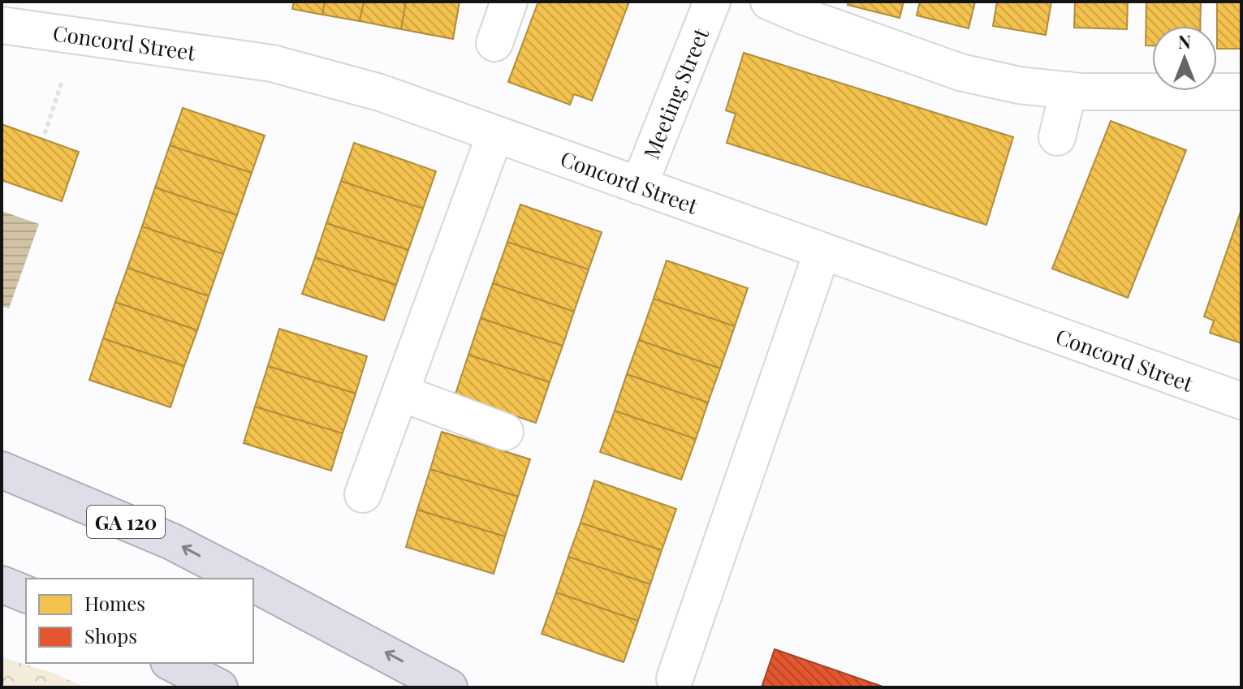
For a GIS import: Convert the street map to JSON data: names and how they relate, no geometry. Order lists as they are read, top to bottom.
{
  "streets": {
    "highway": ["GA 120"],
    "street": ["Concord Street", "Meeting Street"]
  },
  "crossings": [
    ["Concord Street", "Meeting Street"]
  ],
  "legend": ["Homes", "Shops"],
  "north": "top"
}
